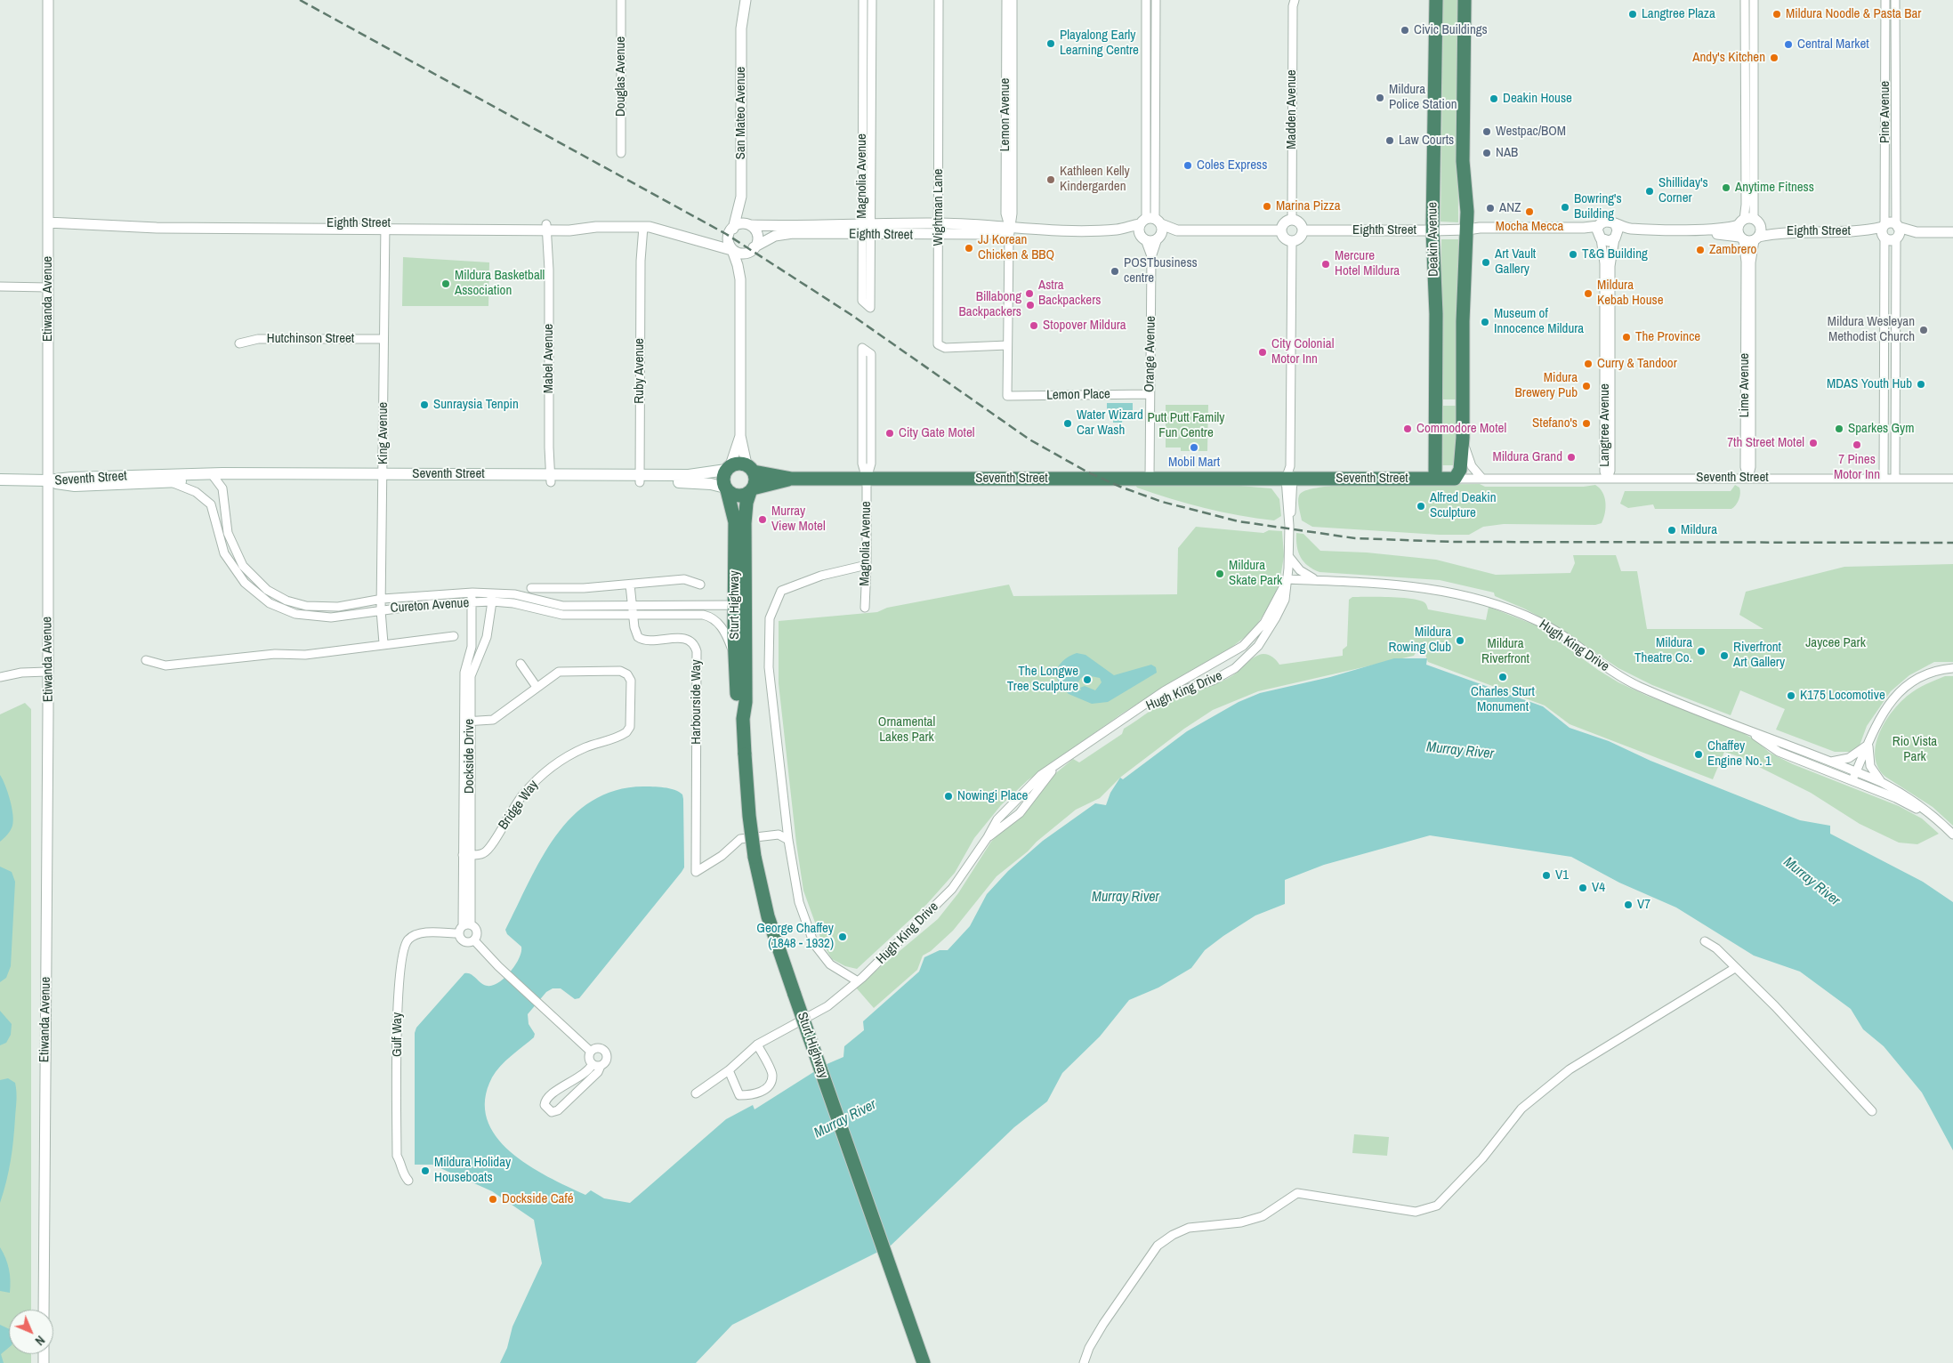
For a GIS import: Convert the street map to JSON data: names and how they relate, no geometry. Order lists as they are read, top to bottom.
{
  "streets": {
    "highway": ["Deakin Avenue", "Seventh Street", "Sturt Highway"],
    "street": [
      "Douglas Avenue",
      "Madden Avenue",
      "Pine Avenue",
      "San Mateo Avenue",
      "Lemon Avenue",
      "Magnolia Avenue",
      "Wightman Lane",
      "Eighth Street",
      "Etiwanda Avenue",
      "Hutchinson Street",
      "Orange Avenue",
      "Mabel Avenue",
      "Ruby Avenue",
      "Lime Avenue",
      "Lemon Place",
      "Langtree Avenue",
      "King Avenue",
      "Cureton Avenue",
      "Hugh King Drive",
      "Harbourside Way",
      "Dockside Drive",
      "Bridge Way",
      "Gulf Way"
    ]
  },
  "crossings": [
    ["Madden Avenue", "Eighth Street"],
    ["Pine Avenue", "Eighth Street"],
    ["Pine Avenue", "Seventh Street"],
    ["San Mateo Avenue", "Eighth Street"],
    ["Lemon Avenue", "Wightman Lane"],
    ["Lemon Avenue", "Eighth Street"],
    ["Lemon Avenue", "Lemon Place"],
    ["Magnolia Avenue", "Eighth Street"],
    ["Magnolia Avenue", "Seventh Street"],
    ["Wightman Lane", "Eighth Street"],
    ["Eighth Street", "Deakin Avenue"],
    ["Eighth Street", "Etiwanda Avenue"],
    ["Eighth Street", "Orange Avenue"],
    ["Eighth Street", "Mabel Avenue"],
    ["Eighth Street", "Ruby Avenue"],
    ["Eighth Street", "Lime Avenue"],
    ["Eighth Street", "Langtree Avenue"],
    ["Eighth Street", "King Avenue"],
    ["Deakin Avenue", "Seventh Street"],
    ["Etiwanda Avenue", "Seventh Street"],
    ["Hutchinson Street", "King Avenue"],
    ["Orange Avenue", "Lemon Place"],
    ["Orange Avenue", "Seventh Street"],
    ["Mabel Avenue", "Seventh Street"],
    ["Ruby Avenue", "Seventh Street"],
    ["Lime Avenue", "Seventh Street"],
    ["Langtree Avenue", "Seventh Street"],
    ["King Avenue", "Seventh Street"],
    ["King Avenue", "Cureton Avenue"],
    ["Seventh Street", "Sturt Highway"],
    ["Seventh Street", "Cureton Avenue"],
    ["Seventh Street", "Hugh King Drive"],
    ["Sturt Highway", "Cureton Avenue"],
    ["Cureton Avenue", "Harbourside Way"],
    ["Cureton Avenue", "Dockside Drive"],
    ["Dockside Drive", "Bridge Way"],
    ["Dockside Drive", "Gulf Way"]
  ],
  "water": ["Murray River"],
  "parks": [
    "Putt Putt Family Fun Centre",
    "Jaycee Park",
    "Mildura Riverfront",
    "Ornamental Lakes Park",
    "Rio Vista Park"
  ],
  "places": [
    "Langtree Plaza",
    "Mildura Noodle & Pasta Bar",
    "Civic Buildings",
    "Playalong Early Learning Centre",
    "Central Market",
    "Andy's Kitchen",
    "Mildura Police Station",
    "Deakin House",
    "Westpac/BOM",
    "Law Courts",
    "NAB",
    "Coles Express",
    "Kathleen Kelly Kindergarden",
    "Anytime Fitness",
    "Shilliday's Corner",
    "Marina Pizza",
    "Bowring's Building",
    "ANZ",
    "Mocha Mecca",
    "JJ Korean Chicken & BBQ",
    "Zambrero",
    "T&G Building",
    "Art Vault Gallery",
    "Mercure Hotel Mildura",
    "POSTbusiness centre",
    "Mildura Basketball Association",
    "Astra Backpackers",
    "Mildura Kebab House",
    "Billabong Backpackers",
    "Museum of Innocence Mildura",
    "Stopover Mildura",
    "Mildura Wesleyan Methodist Church",
    "The Province",
    "City Colonial Motor Inn",
    "Curry & Tandoor",
    "MDAS Youth Hub",
    "Midura Brewery Pub",
    "Sunraysia Tenpin",
    "Water Wizard Car Wash",
    "Stefano's",
    "Commodore Motel",
    "Sparkes Gym",
    "City Gate Motel",
    "7th Street Motel",
    "7 Pines Motor Inn",
    "Mobil Mart",
    "Mildura Grand",
    "Alfred Deakin Sculpture",
    "Murray View Motel",
    "Mildura",
    "Mildura Skate Park",
    "Mildura Rowing Club",
    "Mildura Theatre Co.",
    "Riverfront Art Gallery",
    "Charles Sturt Monument",
    "The Longwe Tree Sculpture",
    "K175 Locomotive",
    "Chaffey Engine No. 1",
    "Nowingi Place",
    "V1",
    "V4",
    "V7",
    "George Chaffey (1848 - 1932)",
    "Mildura Holiday Houseboats",
    "Dockside Café"
  ],
  "north": "bottom right"
}
